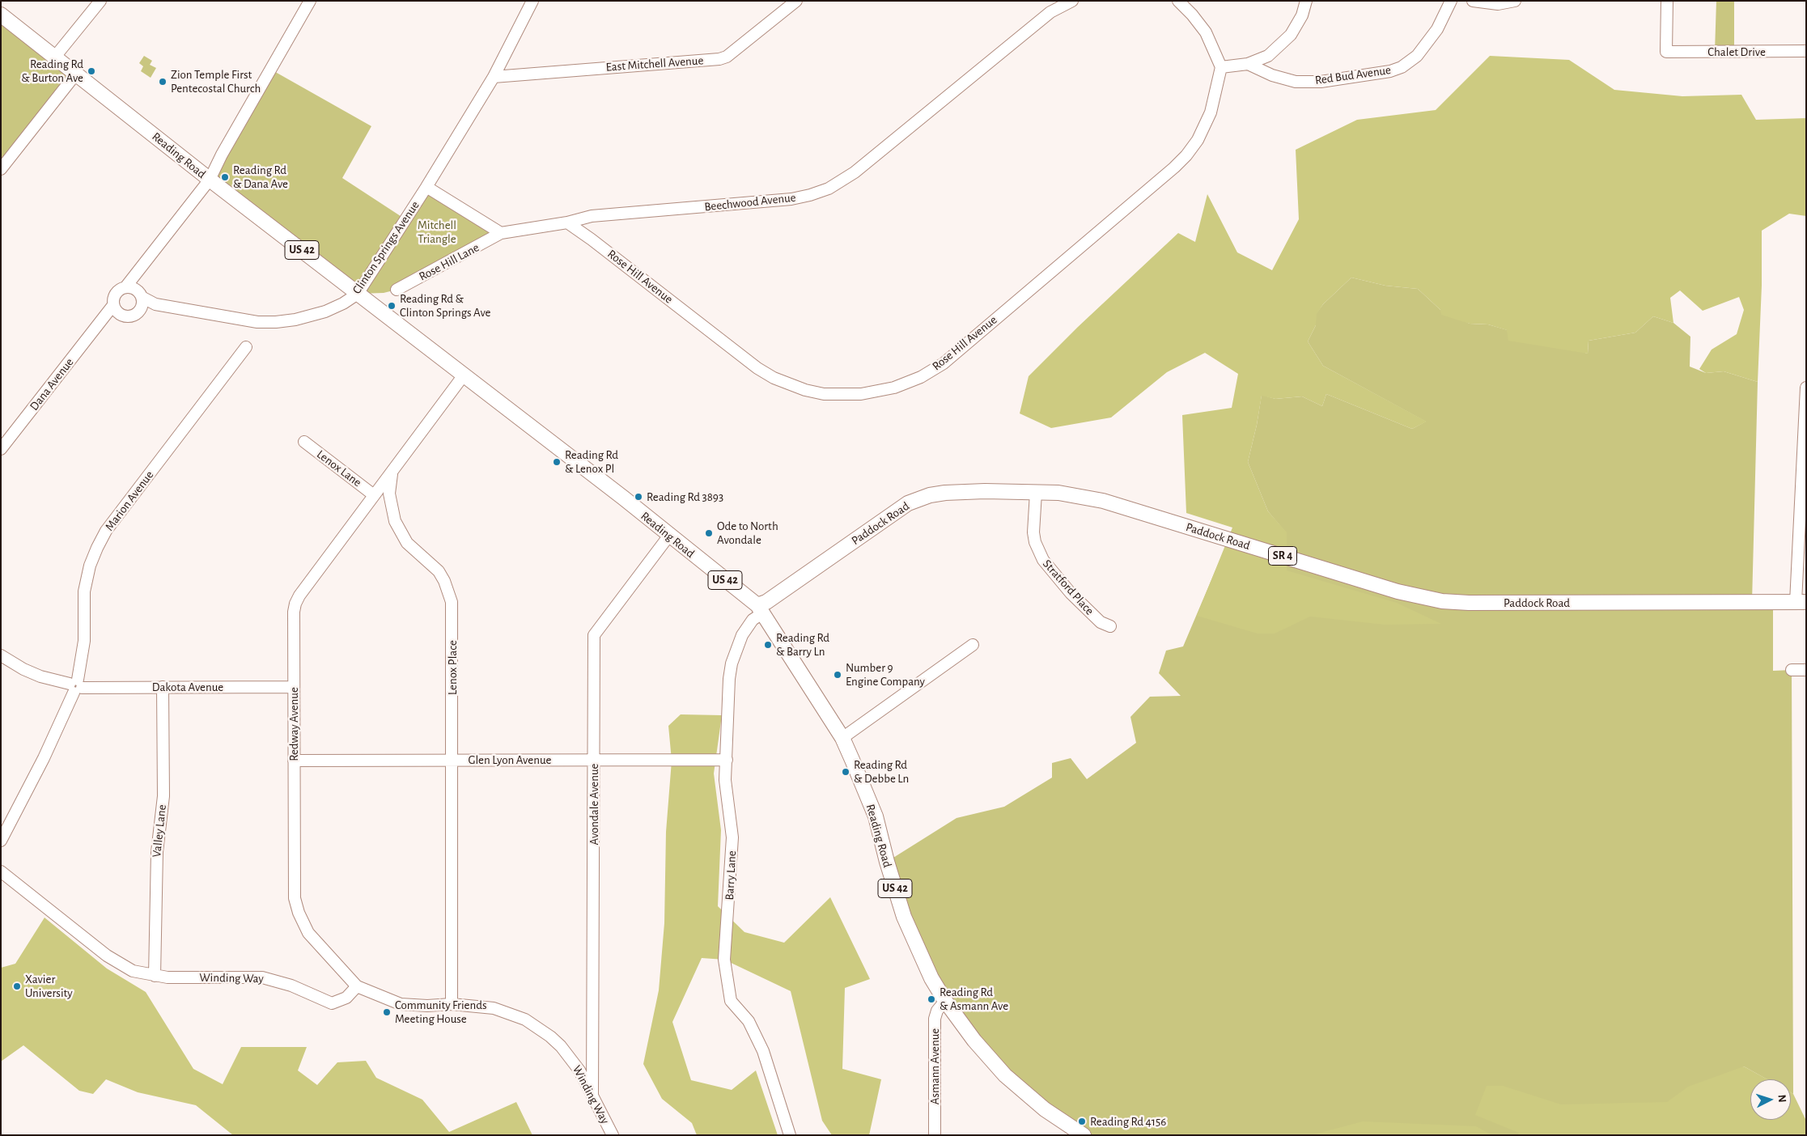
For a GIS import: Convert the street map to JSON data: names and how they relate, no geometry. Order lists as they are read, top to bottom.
{
  "streets": {
    "main road": [
      "Reading Road",
      "US 42",
      "Paddock Road",
      "SR 4"
    ],
    "street": [
      "Chalet Drive",
      "East Mitchell Avenue",
      "Red Bud Avenue",
      "Beechwood Avenue",
      "Clinton Springs Avenue",
      "Rose Hill Lane",
      "Rose Hill Avenue",
      "Dana Avenue",
      "Lenox Lane",
      "Marion Avenue",
      "Stratford Place",
      "Lenox Place",
      "Dakota Avenue",
      "Redway Avenue",
      "Glen Lyon Avenue",
      "Avondale Avenue",
      "Valley Lane",
      "Barry Lane",
      "Winding Way",
      "Asmann Avenue"
    ]
  },
  "crossings": [
    ["East Mitchell Avenue", "Clinton Springs Avenue"],
    ["Reading Road", "Clinton Springs Avenue"],
    ["Reading Road", "Paddock Road"],
    ["Reading Road", "Avondale Avenue"],
    ["Reading Road", "Barry Lane"],
    ["Reading Road", "Asmann Avenue"],
    ["Beechwood Avenue", "Rose Hill Lane"],
    ["Beechwood Avenue", "Rose Hill Avenue"],
    ["Clinton Springs Avenue", "Dana Avenue"],
    ["Lenox Lane", "Redway Avenue"],
    ["Marion Avenue", "Dakota Avenue"],
    ["Paddock Road", "Stratford Place"],
    ["Paddock Road", "Barry Lane"],
    ["Lenox Place", "Redway Avenue"],
    ["Lenox Place", "Glen Lyon Avenue"],
    ["Lenox Place", "Winding Way"],
    ["Dakota Avenue", "Redway Avenue"],
    ["Dakota Avenue", "Valley Lane"],
    ["Redway Avenue", "Glen Lyon Avenue"],
    ["Redway Avenue", "Winding Way"],
    ["Glen Lyon Avenue", "Avondale Avenue"],
    ["Glen Lyon Avenue", "Barry Lane"],
    ["Avondale Avenue", "Winding Way"],
    ["Valley Lane", "Winding Way"]
  ],
  "parks": ["Mitchell Triangle"],
  "places": [
    "Reading Rd & Burton Ave",
    "Zion Temple First Pentecostal Church",
    "Reading Rd & Dana Ave",
    "Reading Rd & Clinton Springs Ave",
    "Reading Rd & Lenox Pl",
    "Reading Rd 3893",
    "Ode to North Avondale",
    "Reading Rd & Barry Ln",
    "Number 9 Engine Company",
    "Reading Rd & Debbe Ln",
    "Xavier University",
    "Reading Rd & Asmann Ave",
    "Community Friends Meeting House",
    "Reading Rd 4156"
  ],
  "north": "right"
}
